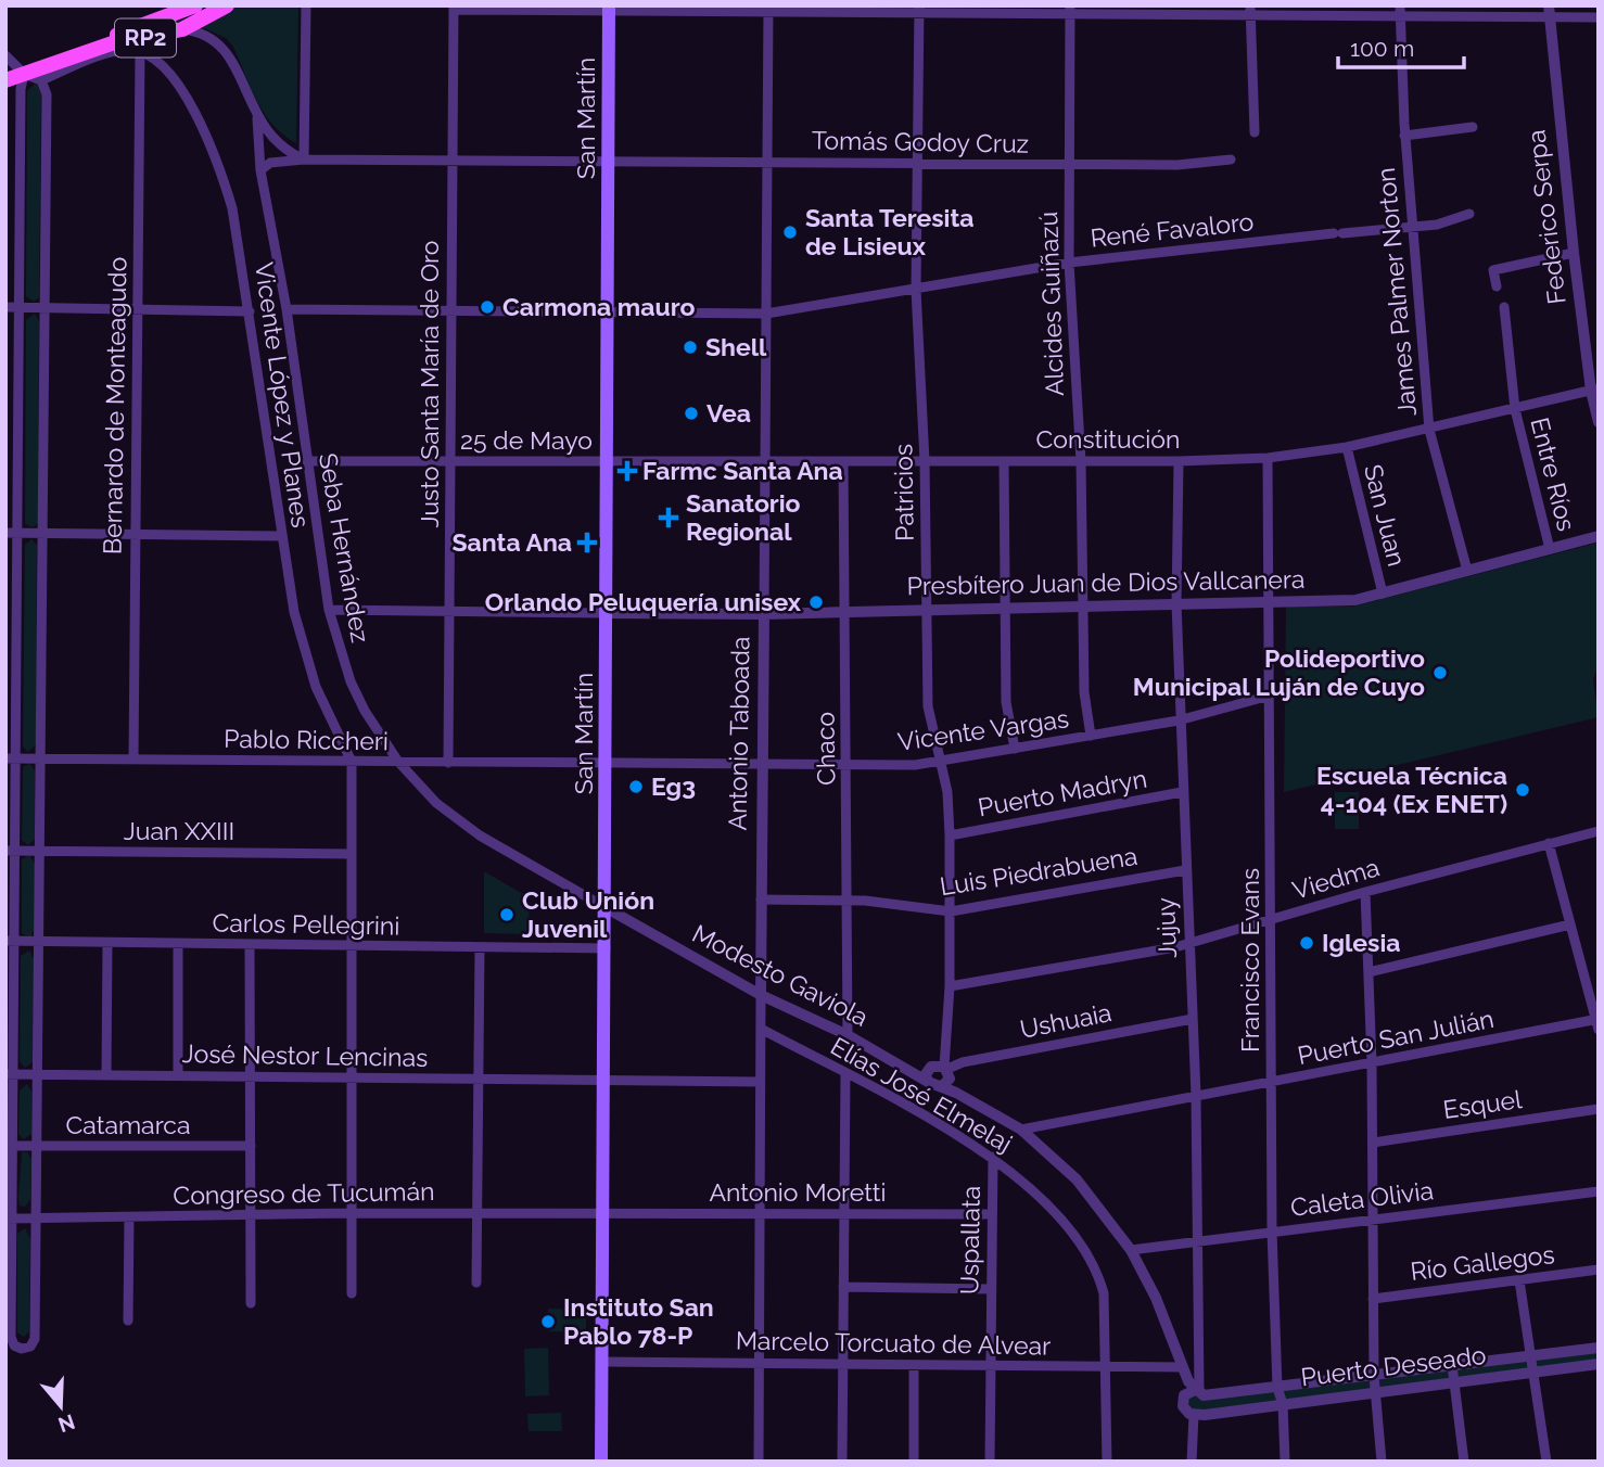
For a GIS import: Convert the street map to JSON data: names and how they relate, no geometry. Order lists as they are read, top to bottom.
{
  "streets": {
    "main road": ["RP2", "San Martín"],
    "street": [
      "Tomás Godoy Cruz",
      "Federico Serpa",
      "René Favaloro",
      "James Palmer Norton",
      "Alcides Guiñazú",
      "Justo Santa María de Oro",
      "Vicente López y Planes",
      "Bernardo de Monteagudo",
      "Constitución",
      "25 de Mayo",
      "Entre Ríos",
      "Patricios",
      "San Juan",
      "Seba Hernández",
      "Presbítero Juan de Dios Vallcanera",
      "Vicente Vargas",
      "Antonio Taboada",
      "Pablo Riccheri",
      "Chaco",
      "Puerto Madryn",
      "Juan XXIII",
      "Luis Piedrabuena",
      "Viedma",
      "Carlos Pellegrini",
      "Jujuy",
      "Francisco Evans",
      "Modesto Gaviola",
      "Ushuaia",
      "Puerto San Julián",
      "José Nestor Lencinas",
      "Elías José Elmelaj",
      "Esquel",
      "Catamarca",
      "Antonio Moretti",
      "Congreso de Tucumán",
      "Caleta Olivia",
      "Uspallata",
      "Río Gallegos",
      "Marcelo Torcuato de Alvear",
      "Puerto Deseado"
    ]
  },
  "crossings": [
    ["RP2", "Seba Hernández"],
    ["San Martín", "Tomás Godoy Cruz"],
    ["San Martín", "René Favaloro"],
    ["San Martín", "Constitución"],
    ["San Martín", "25 de Mayo"],
    ["San Martín", "Seba Hernández"],
    ["San Martín", "Presbítero Juan de Dios Vallcanera"],
    ["San Martín", "Vicente Vargas"],
    ["San Martín", "Pablo Riccheri"],
    ["San Martín", "Carlos Pellegrini"],
    ["San Martín", "Modesto Gaviola"],
    ["San Martín", "José Nestor Lencinas"],
    ["San Martín", "Antonio Moretti"],
    ["San Martín", "Congreso de Tucumán"],
    ["San Martín", "Marcelo Torcuato de Alvear"],
    ["Tomás Godoy Cruz", "Alcides Guiñazú"],
    ["Tomás Godoy Cruz", "Justo Santa María de Oro"],
    ["Tomás Godoy Cruz", "Patricios"],
    ["Tomás Godoy Cruz", "Seba Hernández"],
    ["Tomás Godoy Cruz", "Antonio Taboada"],
    ["Federico Serpa", "Constitución"],
    ["René Favaloro", "James Palmer Norton"],
    ["René Favaloro", "Alcides Guiñazú"],
    ["René Favaloro", "Justo Santa María de Oro"],
    ["René Favaloro", "Patricios"],
    ["René Favaloro", "Seba Hernández"],
    ["René Favaloro", "Antonio Taboada"],
    ["James Palmer Norton", "Constitución"],
    ["James Palmer Norton", "Presbítero Juan de Dios Vallcanera"],
    ["Alcides Guiñazú", "Constitución"],
    ["Alcides Guiñazú", "Presbítero Juan de Dios Vallcanera"],
    ["Alcides Guiñazú", "Vicente Vargas"],
    ["Justo Santa María de Oro", "25 de Mayo"],
    ["Justo Santa María de Oro", "Pablo Riccheri"],
    ["Vicente López y Planes", "Bernardo de Monteagudo"],
    ["Vicente López y Planes", "Pablo Riccheri"],
    ["Bernardo de Monteagudo", "Pablo Riccheri"],
    ["Constitución", "25 de Mayo"],
    ["Constitución", "Entre Ríos"],
    ["Constitución", "Patricios"],
    ["Constitución", "San Juan"],
    ["Constitución", "Antonio Taboada"],
    ["Constitución", "Chaco"],
    ["Constitución", "Jujuy"],
    ["Constitución", "Francisco Evans"],
    ["25 de Mayo", "Seba Hernández"],
    ["Entre Ríos", "Presbítero Juan de Dios Vallcanera"],
    ["Patricios", "Presbítero Juan de Dios Vallcanera"],
    ["Patricios", "Vicente Vargas"],
    ["Patricios", "Puerto Madryn"],
    ["Patricios", "Luis Piedrabuena"],
    ["Patricios", "Viedma"],
    ["Patricios", "Modesto Gaviola"],
    ["Patricios", "Ushuaia"],
    ["San Juan", "Presbítero Juan de Dios Vallcanera"],
    ["Seba Hernández", "Pablo Riccheri"],
    ["Seba Hernández", "Modesto Gaviola"],
    ["Presbítero Juan de Dios Vallcanera", "Antonio Taboada"],
    ["Presbítero Juan de Dios Vallcanera", "Chaco"],
    ["Presbítero Juan de Dios Vallcanera", "Jujuy"],
    ["Presbítero Juan de Dios Vallcanera", "Francisco Evans"],
    ["Vicente Vargas", "Antonio Taboada"],
    ["Vicente Vargas", "Pablo Riccheri"],
    ["Vicente Vargas", "Chaco"],
    ["Vicente Vargas", "Jujuy"],
    ["Vicente Vargas", "Francisco Evans"],
    ["Antonio Taboada", "Luis Piedrabuena"],
    ["Antonio Taboada", "Modesto Gaviola"],
    ["Antonio Taboada", "José Nestor Lencinas"],
    ["Antonio Taboada", "Elías José Elmelaj"],
    ["Antonio Taboada", "Antonio Moretti"],
    ["Antonio Taboada", "Marcelo Torcuato de Alvear"],
    ["Chaco", "Luis Piedrabuena"],
    ["Chaco", "Modesto Gaviola"],
    ["Puerto Madryn", "Jujuy"],
    ["Luis Piedrabuena", "Jujuy"],
    ["Viedma", "Jujuy"],
    ["Viedma", "Francisco Evans"],
    ["Jujuy", "Ushuaia"],
    ["Jujuy", "Puerto San Julián"],
    ["Jujuy", "Caleta Olivia"],
    ["Jujuy", "Puerto Deseado"],
    ["Francisco Evans", "Puerto San Julián"],
    ["Francisco Evans", "Caleta Olivia"],
    ["Francisco Evans", "Puerto Deseado"],
    ["Modesto Gaviola", "Ushuaia"],
    ["Elías José Elmelaj", "Uspallata"],
    ["Elías José Elmelaj", "Marcelo Torcuato de Alvear"],
    ["Antonio Moretti", "Congreso de Tucumán"],
    ["Antonio Moretti", "Uspallata"],
    ["Uspallata", "Marcelo Torcuato de Alvear"]
  ],
  "places": {
    "other": [
      "Santa Teresita de Lisieux",
      "Carmona mauro",
      "Shell",
      "Vea",
      "Orlando Peluquería unisex",
      "Polideportivo Municipal Luján de Cuyo",
      "Eg3",
      "Escuela Técnica 4-104 (Ex ENET)",
      "Club Unión Juvenil",
      "Iglesia",
      "Instituto San Pablo 78-P"
    ],
    "health": ["Farmc Santa Ana", "Sanatorio Regional", "Santa Ana"]
  },
  "scale_bar": "100 m",
  "north": "bottom"
}
